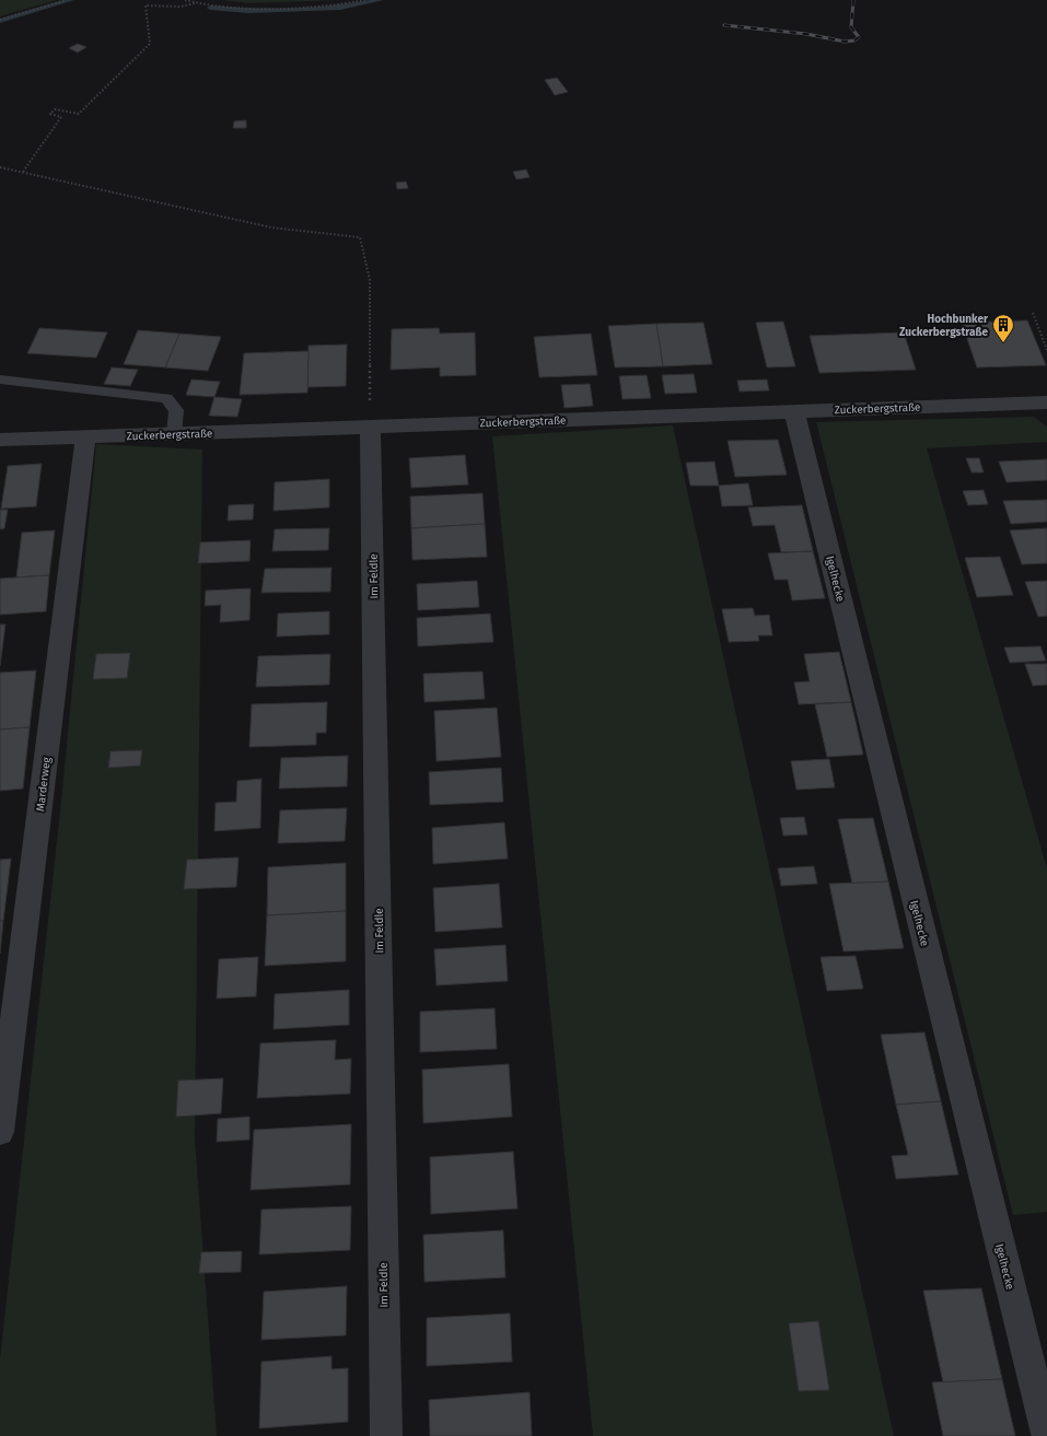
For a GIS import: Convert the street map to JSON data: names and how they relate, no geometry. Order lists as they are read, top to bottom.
{
  "streets": {
    "street": [
      "Zuckerbergstraße",
      "Im Feldle",
      "Igelhecke",
      "Marderweg"
    ]
  },
  "crossings": [
    ["Zuckerbergstraße", "Im Feldle"],
    ["Zuckerbergstraße", "Igelhecke"],
    ["Zuckerbergstraße", "Marderweg"]
  ],
  "places": {
    "building": ["Hochbunker Zuckerbergstraße"]
  }
}
